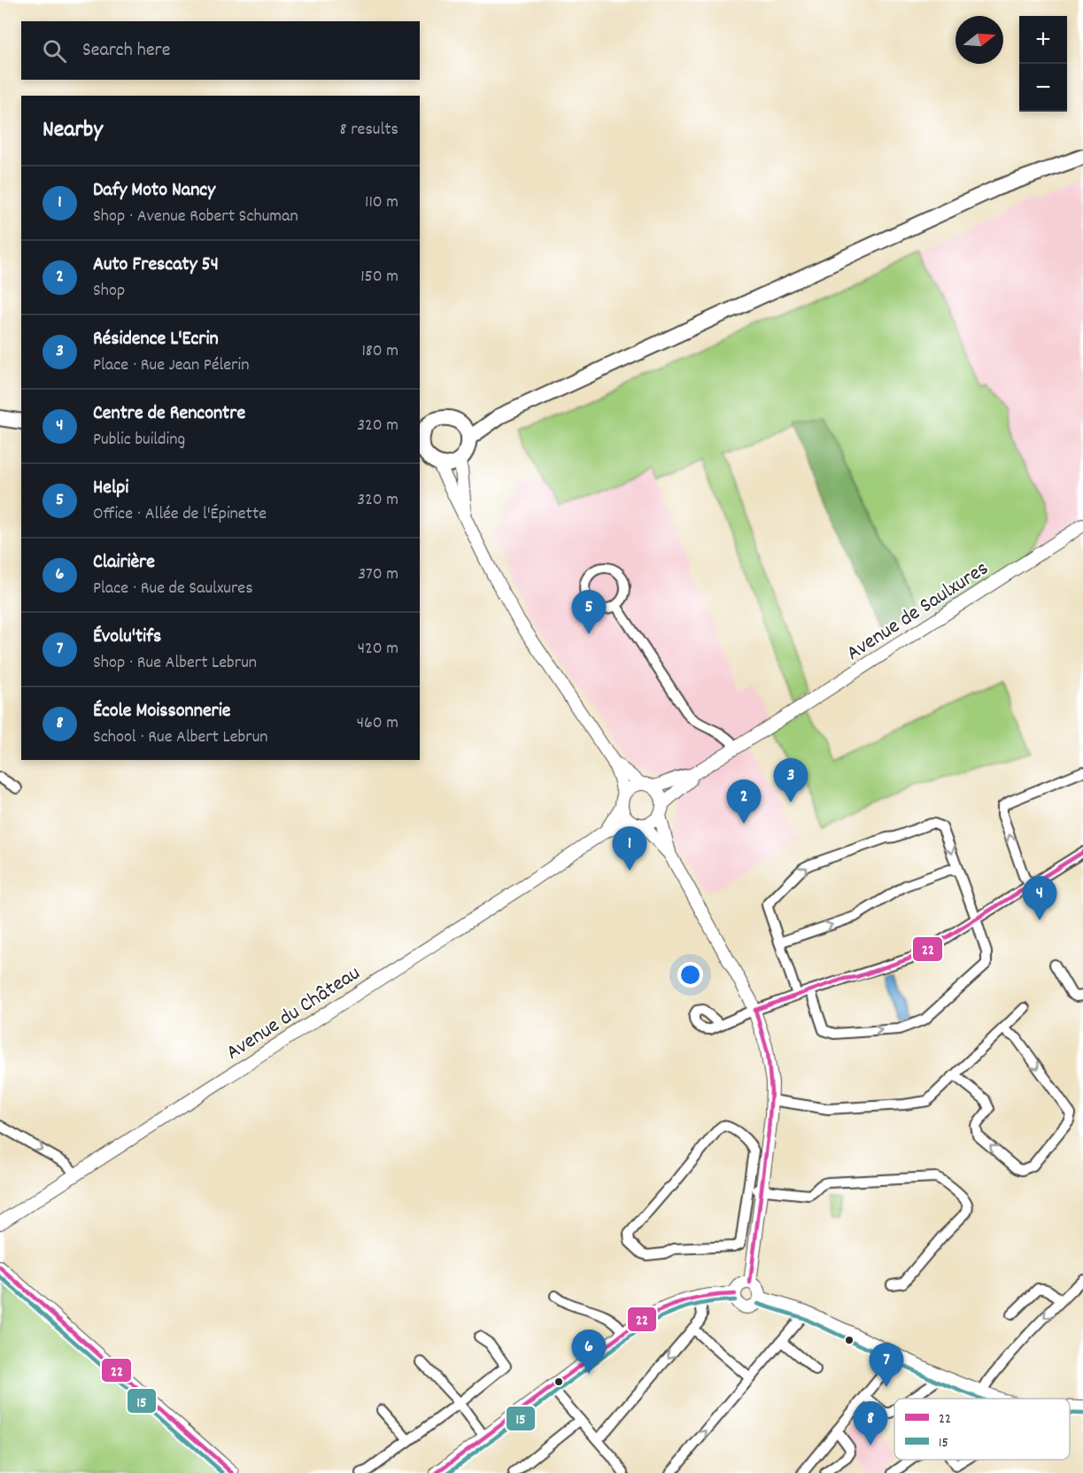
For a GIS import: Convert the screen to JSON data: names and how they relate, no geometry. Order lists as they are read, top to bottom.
{
  "streets": {
    "street": ["Avenue de Saulxures", "Avenue du Château"]
  },
  "lines": ["transit line 22", "transit line 15"],
  "legend": ["22", "15"],
  "north": "right",
  "page": {
    "map_buttons": ["+", "−"],
    "search": "Search here",
    "heading": ["Nearby", "8 results"],
    "list": [
      {
        "mark": "1",
        "name": "Dafy Moto Nancy",
        "note": "Shop · Avenue Robert Schuman",
        "value": "110 m"
      },
      {
        "mark": "2",
        "name": "Auto Frescaty 54",
        "note": "Shop",
        "value": "150 m"
      },
      {
        "mark": "3",
        "name": "Résidence L'Ecrin",
        "note": "Place · Rue Jean Pélerin",
        "value": "180 m"
      },
      {
        "mark": "4",
        "name": "Centre de Rencontre",
        "note": "Public building",
        "value": "320 m"
      },
      {
        "mark": "5",
        "name": "Helpi",
        "note": "Office · Allée de l'Épinette",
        "value": "320 m"
      },
      {
        "mark": "6",
        "name": "Clairière",
        "note": "Place · Rue de Saulxures",
        "value": "370 m"
      },
      {
        "mark": "7",
        "name": "Évolu'tifs",
        "note": "Shop · Rue Albert Lebrun",
        "value": "420 m"
      },
      {
        "mark": "8",
        "name": "École Moissonnerie",
        "note": "School · Rue Albert Lebrun",
        "value": "460 m"
      }
    ],
    "pins": [
      "5",
      "3",
      "2",
      "1",
      "4",
      "6",
      "7",
      "8"
    ]
  }
}
